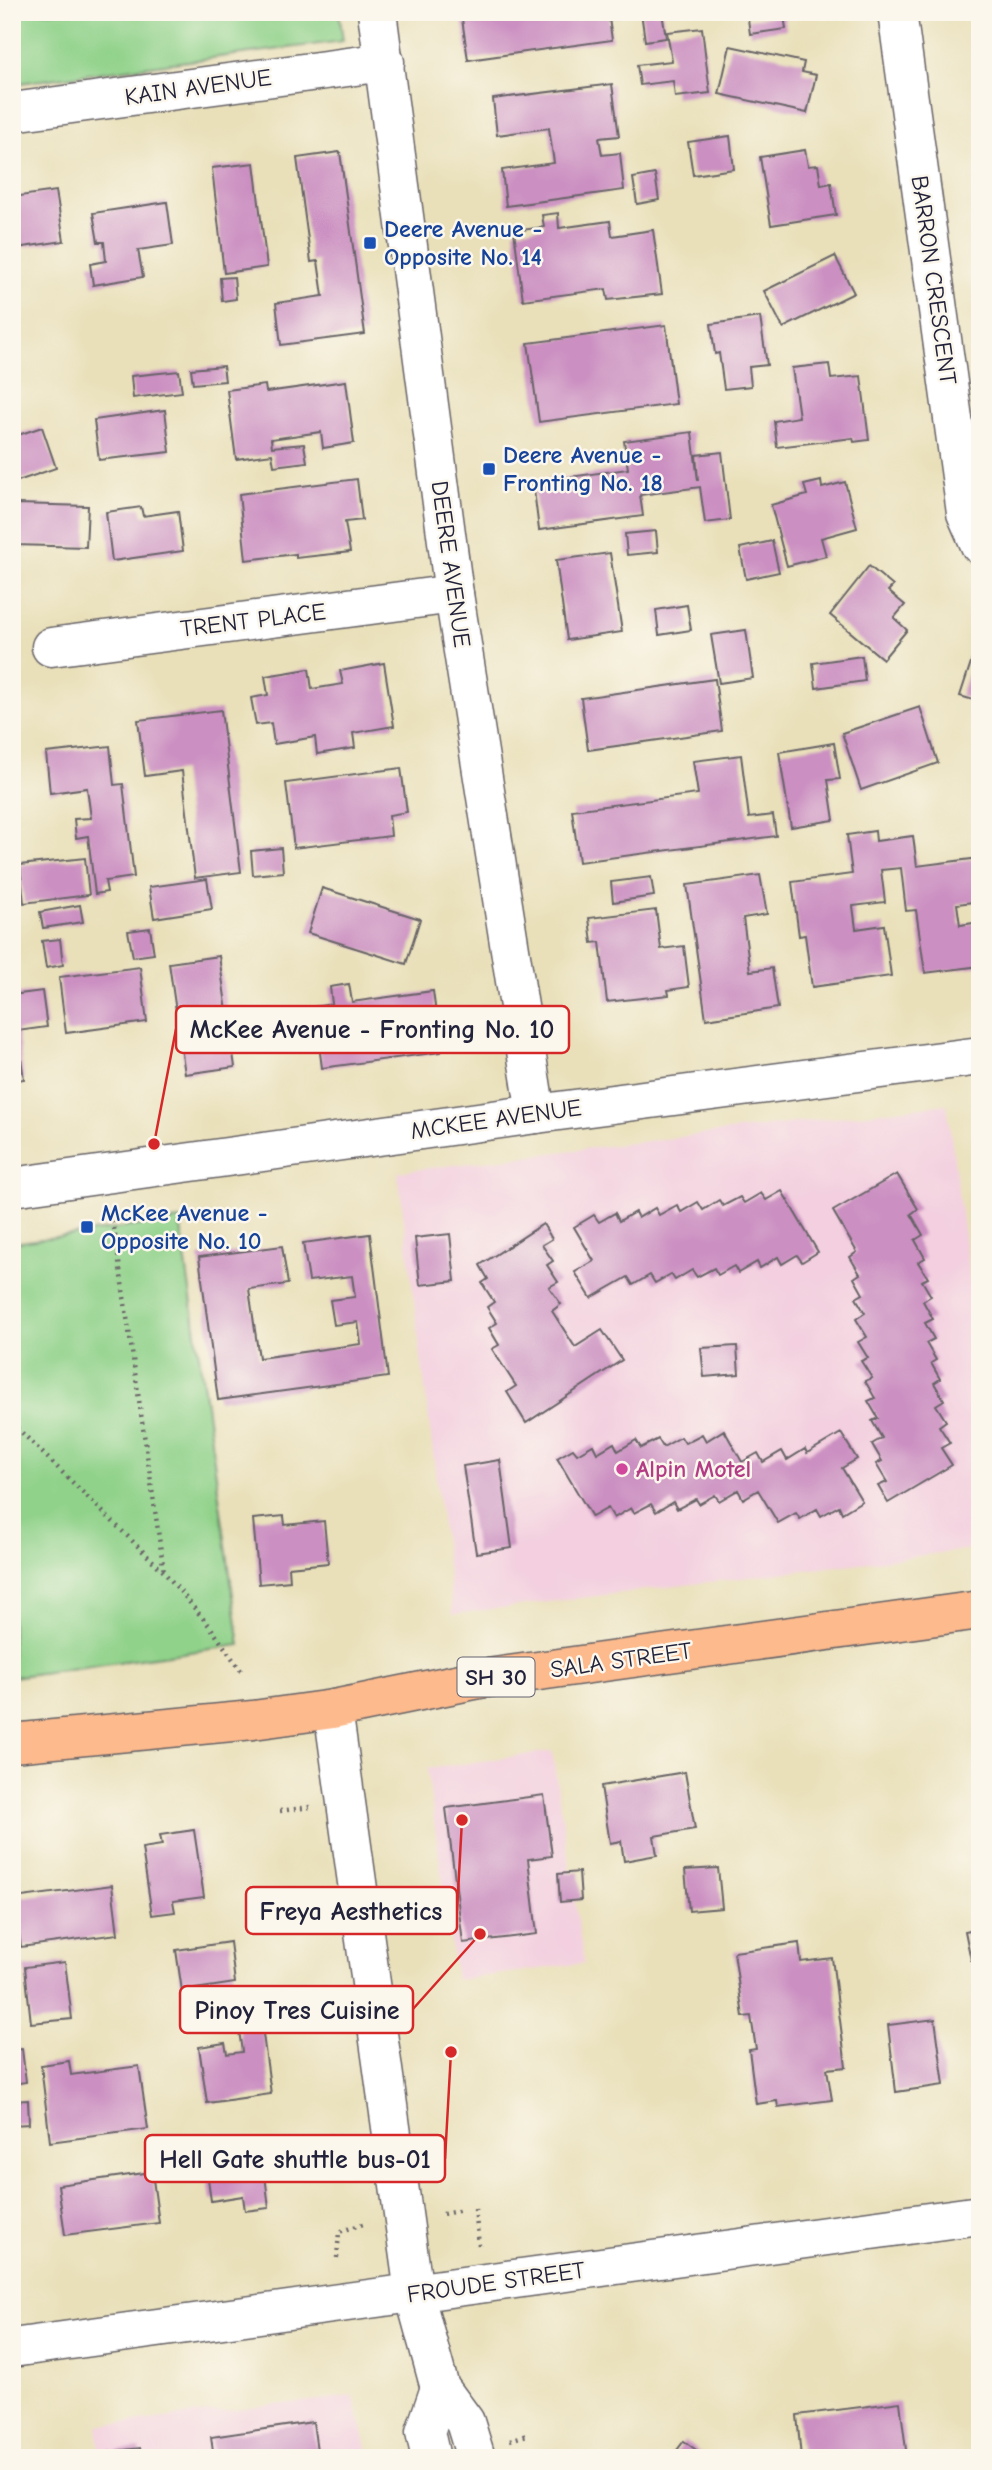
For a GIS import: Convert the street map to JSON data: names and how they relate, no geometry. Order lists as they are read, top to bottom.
{
  "streets": {
    "highway": ["SALA STREET", "SH 30"],
    "street": [
      "KAIN AVENUE",
      "BARRON CRESCENT",
      "DEERE AVENUE",
      "TRENT PLACE",
      "MCKEE AVENUE",
      "FROUDE STREET"
    ]
  },
  "crossings": [
    ["KAIN AVENUE", "DEERE AVENUE"],
    ["DEERE AVENUE", "TRENT PLACE"],
    ["DEERE AVENUE", "MCKEE AVENUE"]
  ],
  "places": {
    "transit": ["Deere Avenue - Opposite No. 14", "Deere Avenue - Fronting No. 18", "McKee Avenue - Opposite No. 10"],
    "other": [
      "McKee Avenue - Fronting No. 10",
      "Alpin Motel",
      "Freya Aesthetics",
      "Pinoy Tres Cuisine",
      "Hell Gate shuttle bus-01"
    ]
  }
}
